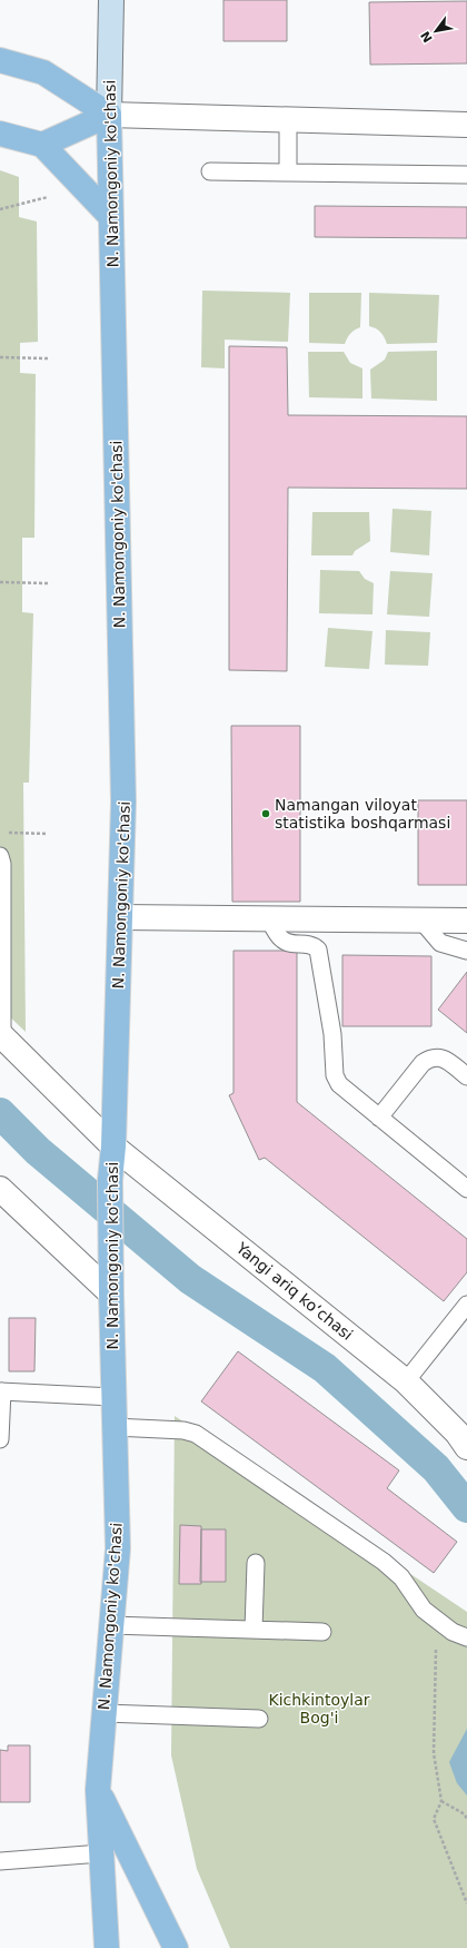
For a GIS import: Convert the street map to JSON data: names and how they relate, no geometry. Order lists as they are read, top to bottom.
{
  "streets": {
    "main road": ["N. Namongoniy ko'chasi"],
    "street": ["Yangi ariq ko‘chasi"]
  },
  "crossings": [
    ["N. Namongoniy ko'chasi", "Yangi ariq ko‘chasi"]
  ],
  "parks": ["Kichkintoylar Bog'i"],
  "places": ["Namangan viloyat statistika boshqarmasi"],
  "north": "bottom left"
}
